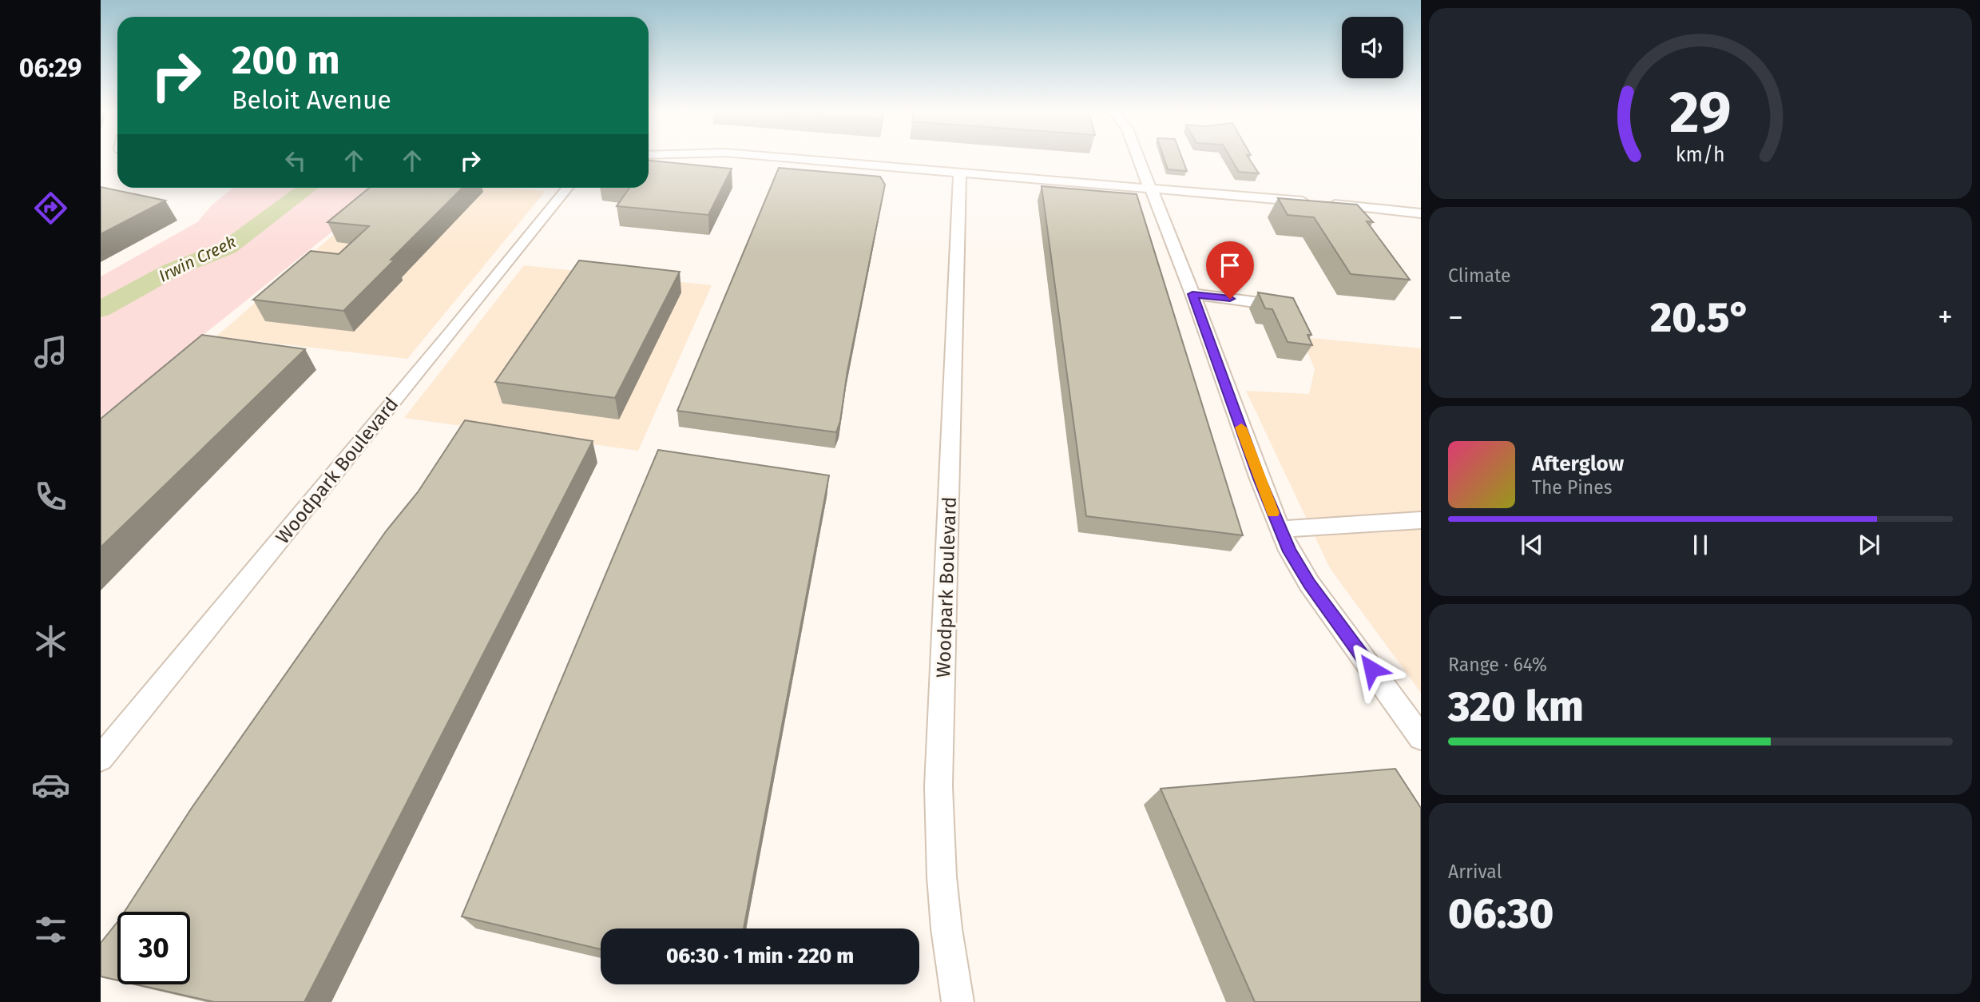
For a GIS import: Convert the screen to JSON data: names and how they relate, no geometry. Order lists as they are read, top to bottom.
{
  "streets": {
    "street": ["Woodpark Boulevard"]
  },
  "water": ["Irwin Creek"],
  "page": {
    "tabs": "06:29",
    "turn": ["200 m", "Beloit Avenue"],
    "tile": [
      "Climate",
      ["Range · 64%", "320 km"],
      ["Arrival", "06:30"]
    ],
    "heat": ["−", "20.5°", "+"],
    "song": ["Afterglow", "The Pines"],
    "limit": "30",
    "trip": "06:30 · 1 min · 220 m",
    "gauge": ["29", "km/h"]
  }
}
